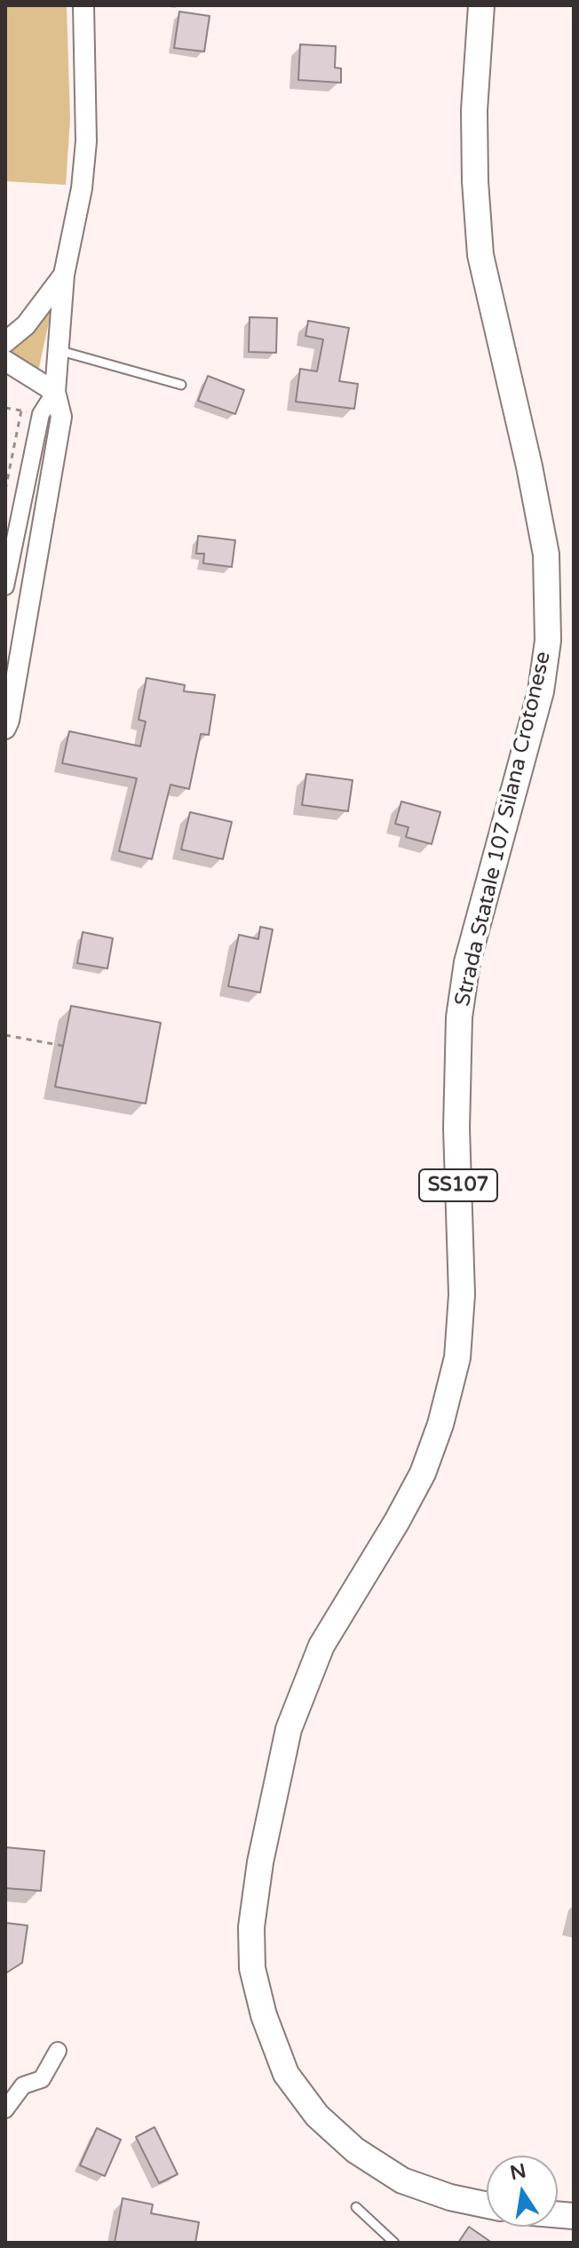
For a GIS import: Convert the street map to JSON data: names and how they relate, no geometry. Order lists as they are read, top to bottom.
{
  "streets": {
    "main road": ["Strada Statale 107 Silana Crotonese", "SS107"]
  },
  "north": "top"
}
